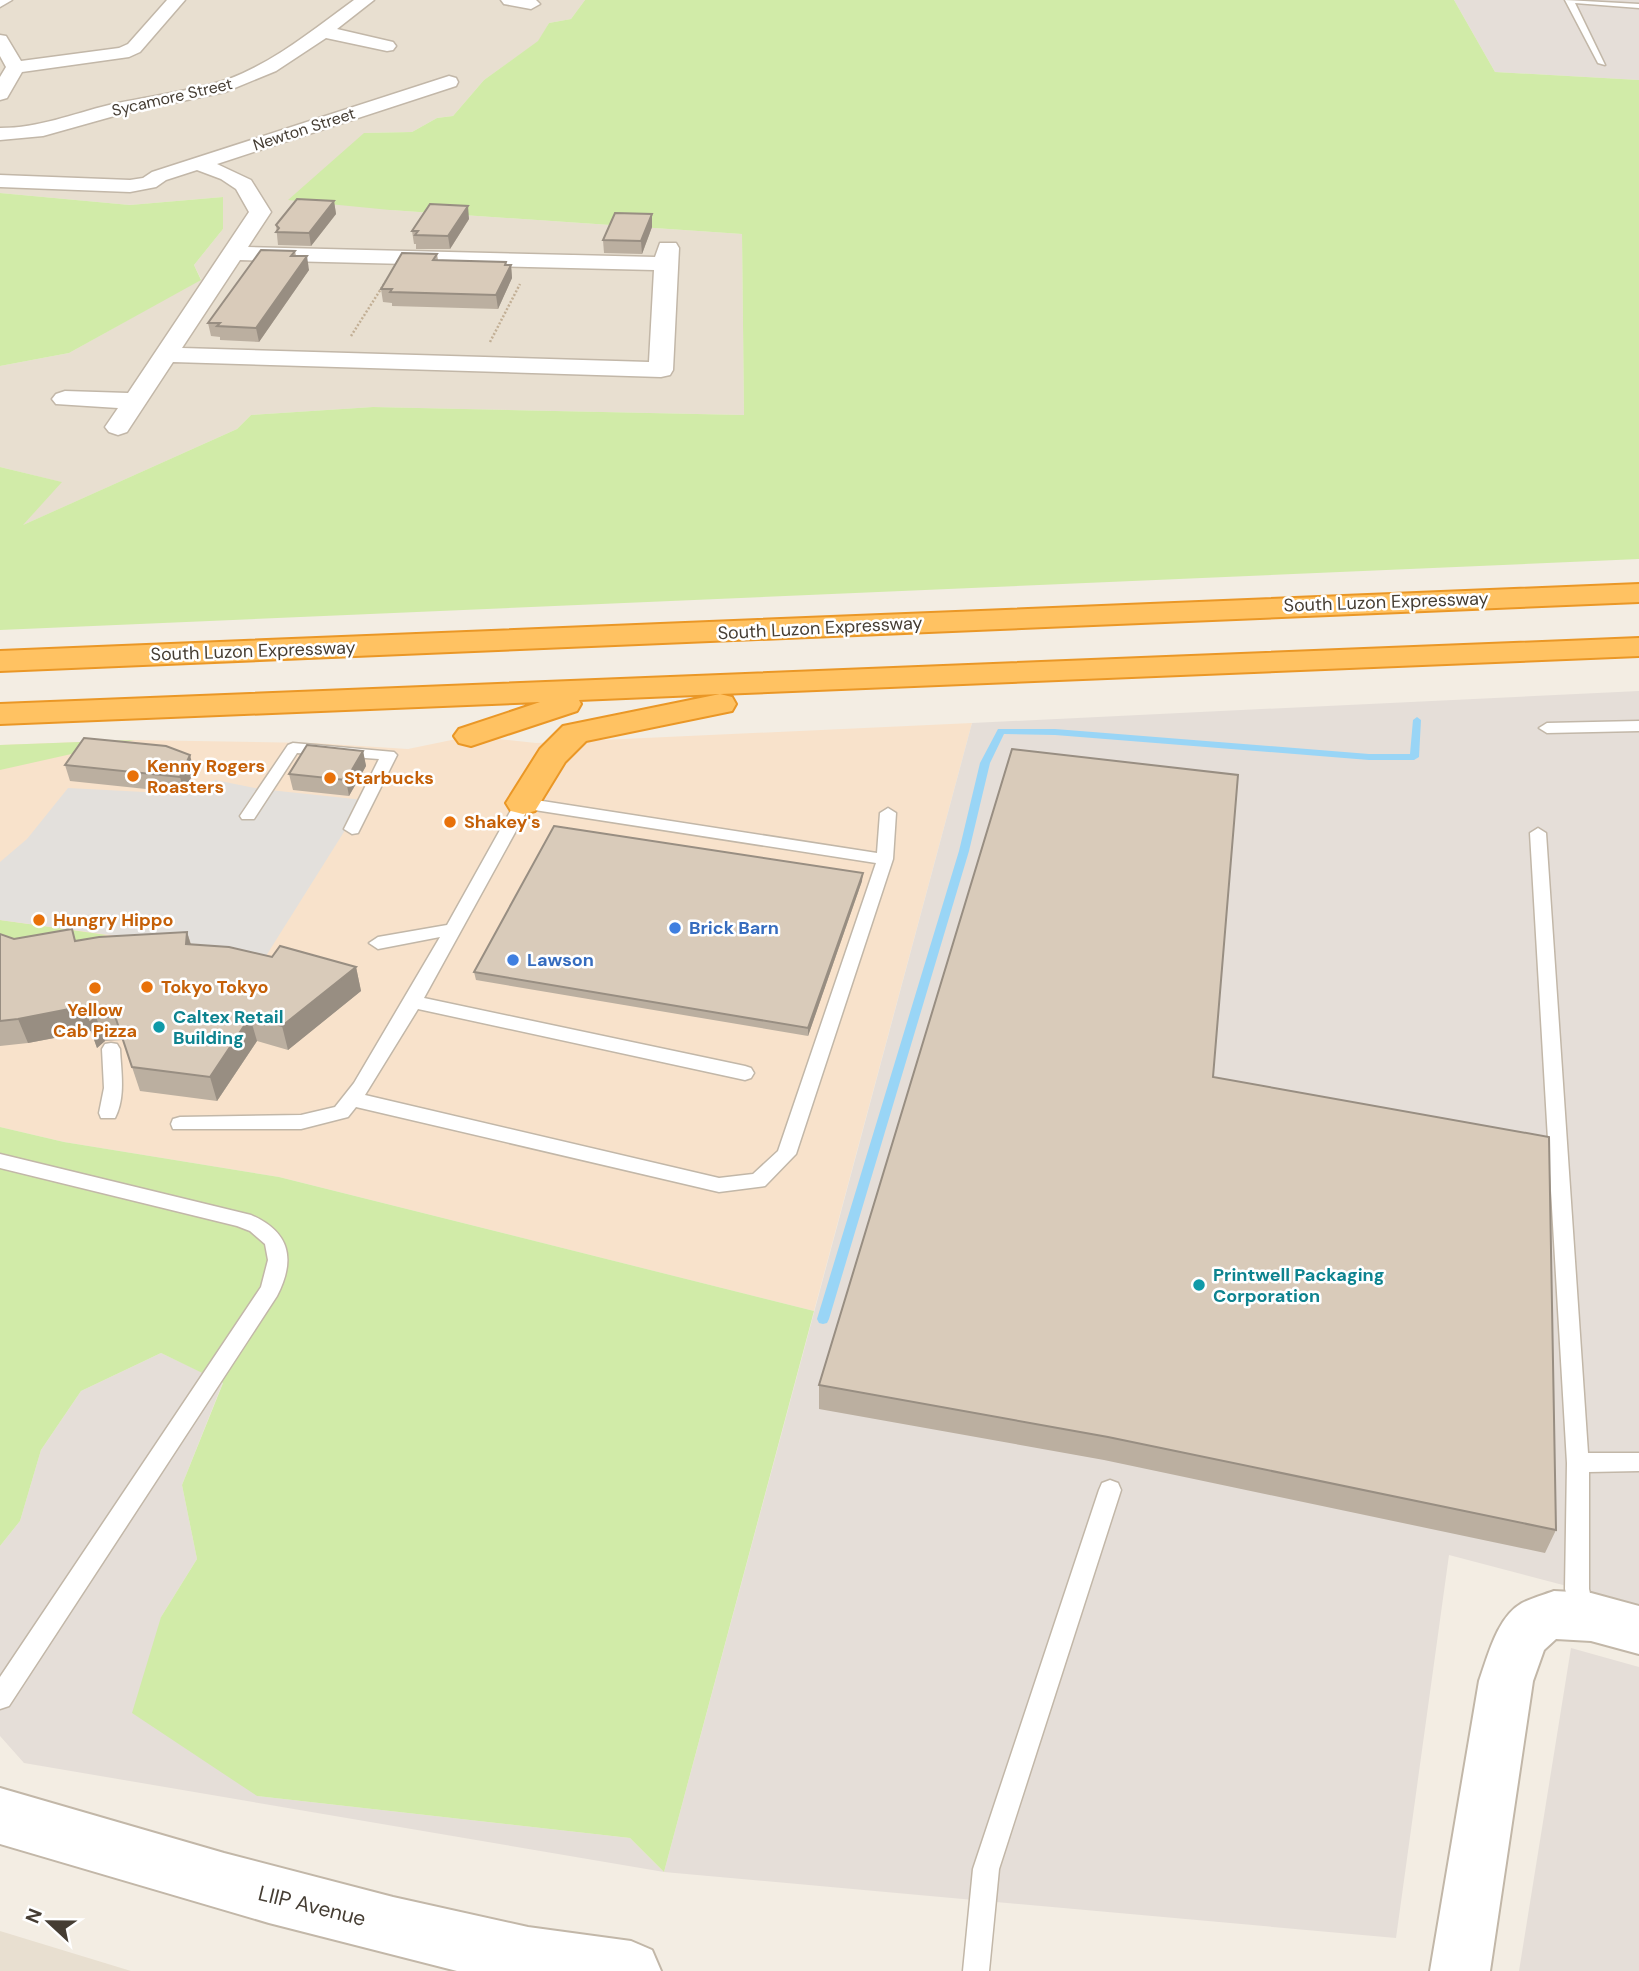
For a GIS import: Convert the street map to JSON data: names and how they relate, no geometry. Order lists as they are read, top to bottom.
{
  "streets": {
    "highway": ["South Luzon Expressway"],
    "street": ["Sycamore Street", "Newton Street", "LIIP Avenue"]
  },
  "places": [
    "Kenny Rogers Roasters",
    "Starbucks",
    "Shakey's",
    "Hungry Hippo",
    "Brick Barn",
    "Lawson",
    "Tokyo Tokyo",
    "Yellow Cab Pizza",
    "Caltex Retail Building",
    "Printwell Packaging Corporation"
  ],
  "north": "left"
}
